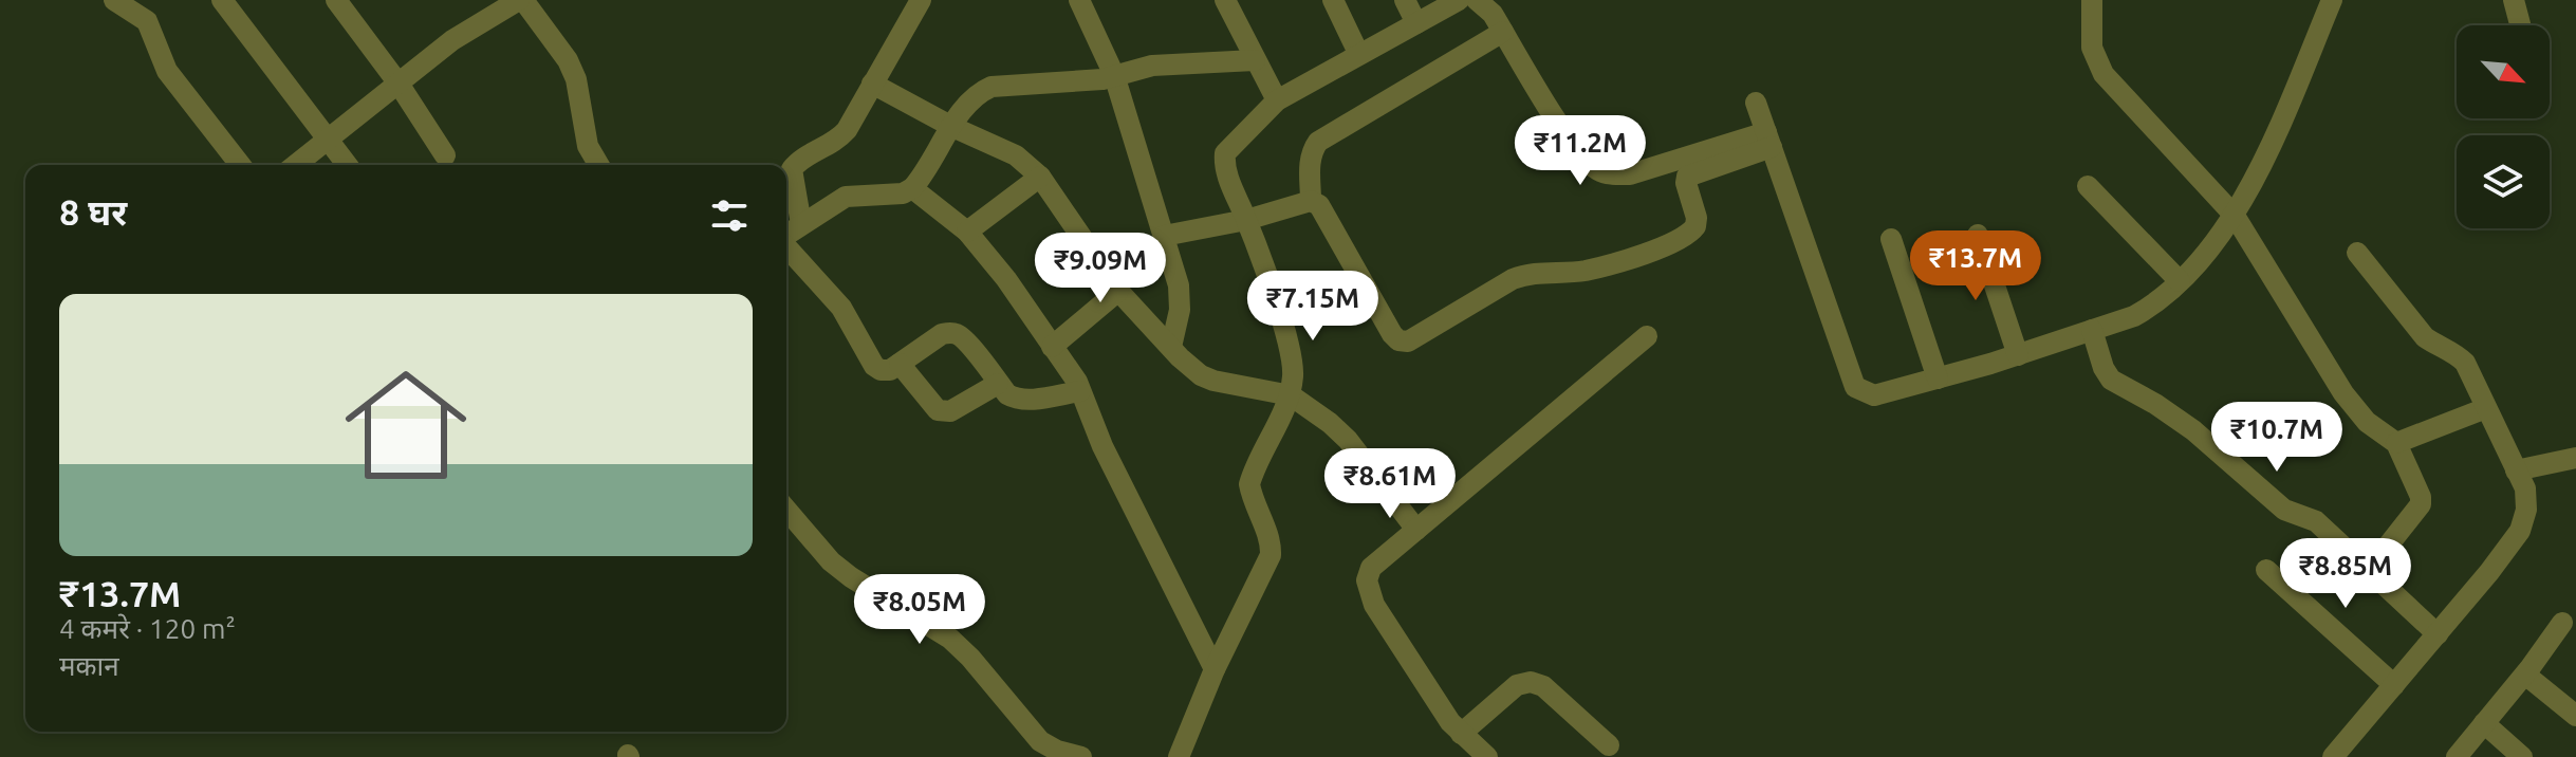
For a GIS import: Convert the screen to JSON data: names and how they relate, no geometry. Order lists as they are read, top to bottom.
{
  "north": "bottom right",
  "page": {
    "price": [
      "₹11.2M",
      "₹13.7M",
      "₹9.09M",
      "₹7.15M",
      "₹10.7M",
      "₹8.61M",
      "₹8.85M",
      "₹8.05M"
    ],
    "heading": "8 घर",
    "list": [
      {
        "name": "₹13.7M",
        "note": "4 कमरे · 120 m² · मकान"
      }
    ]
  }
}
